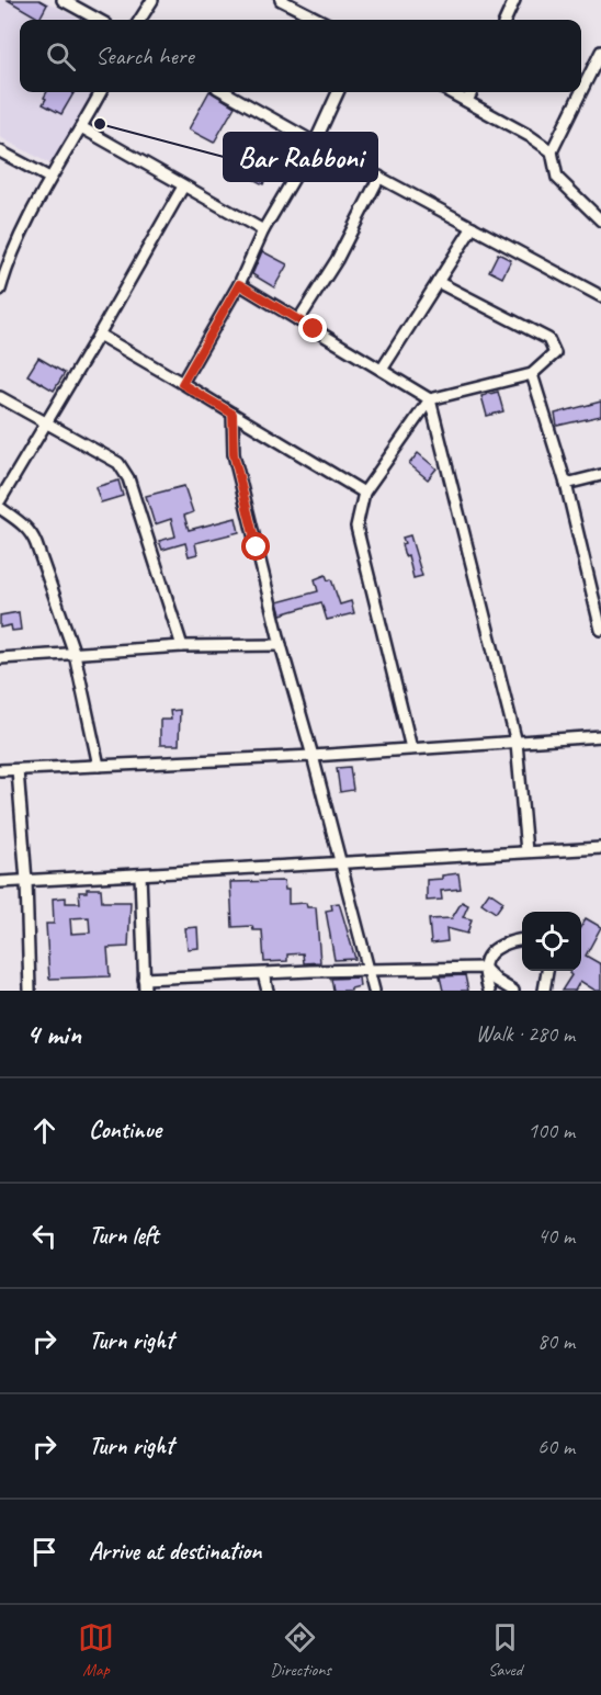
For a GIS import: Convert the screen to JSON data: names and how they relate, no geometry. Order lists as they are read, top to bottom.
{
  "places": ["Bar Rabboni"],
  "page": {
    "search": "Search here",
    "heading": ["4 min", "Walk · 280 m"],
    "list": [
      ["Continue", "100 m"],
      ["Turn left", "40 m"],
      ["Turn right", "80 m"],
      ["Turn right", "60 m"],
      "Arrive at destination"
    ],
    "nav": ["Map", "Directions", "Saved"]
  }
}
